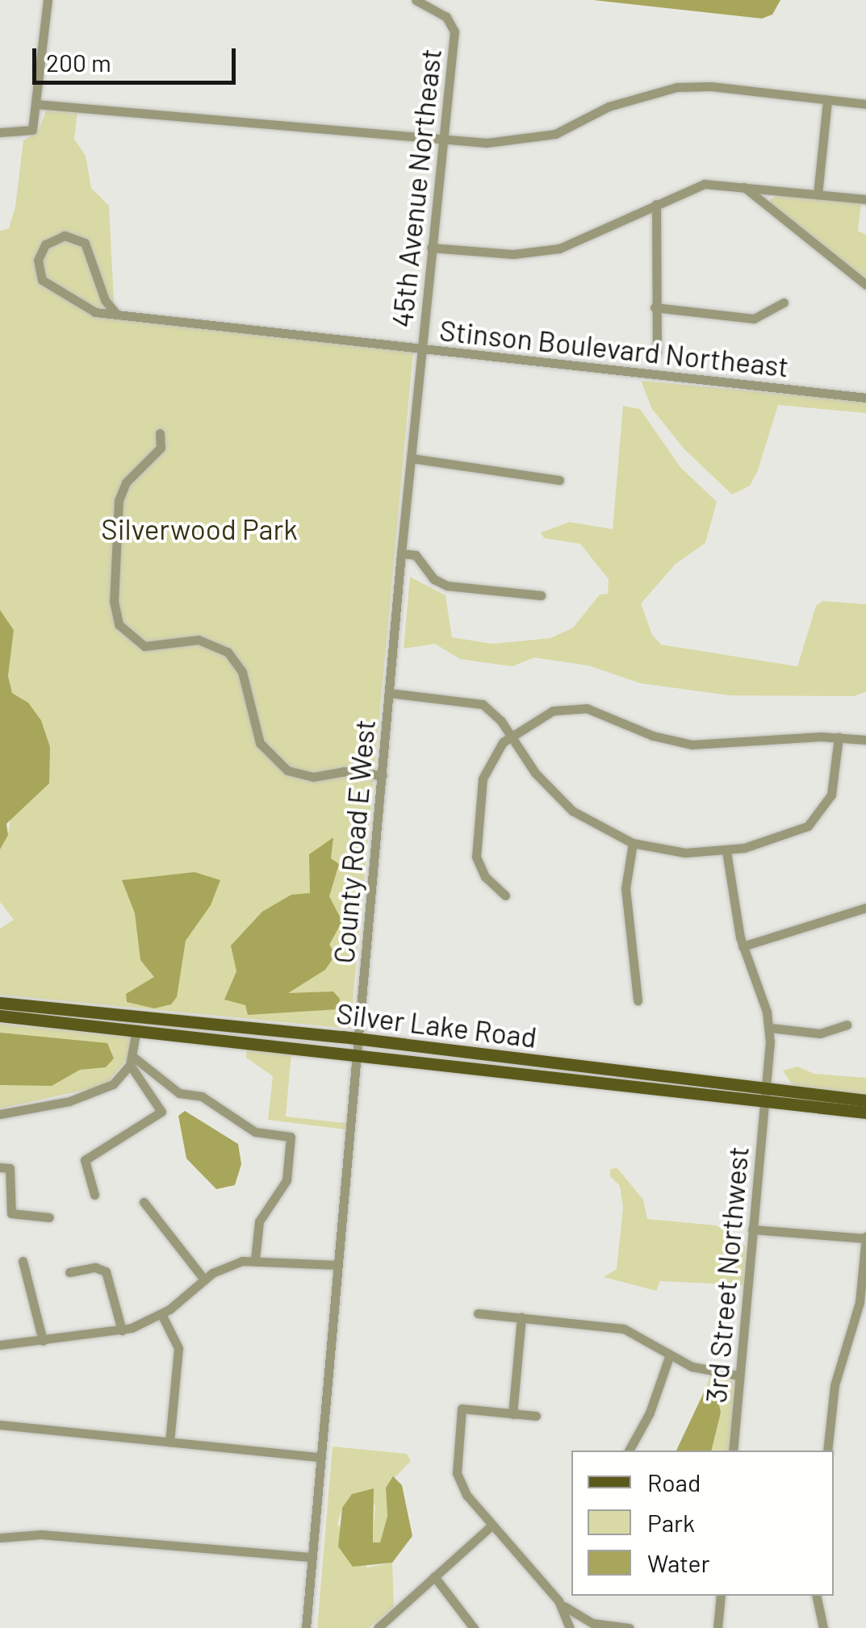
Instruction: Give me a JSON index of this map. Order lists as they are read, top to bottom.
{
  "streets": {
    "main road": ["Silver Lake Road"],
    "street": [
      "45th Avenue Northeast",
      "Stinson Boulevard Northeast",
      "County Road E West",
      "3rd Street Northwest"
    ]
  },
  "crossings": [
    ["45th Avenue Northeast", "Stinson Boulevard Northeast"],
    ["45th Avenue Northeast", "County Road E West"],
    ["Stinson Boulevard Northeast", "County Road E West"],
    ["County Road E West", "Silver Lake Road"]
  ],
  "parks": ["Silverwood Park"],
  "legend": ["Road", "Park", "Water"],
  "scale_bar": "200 m"
}
